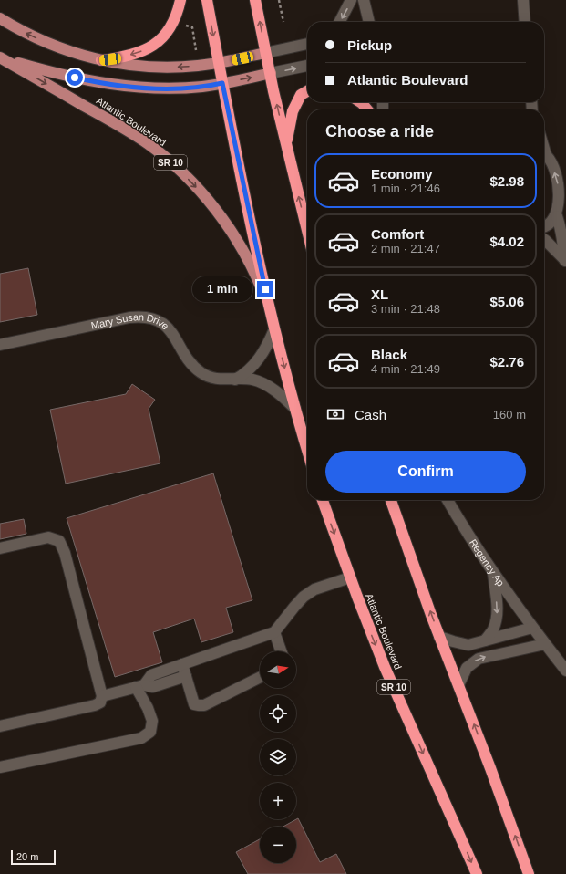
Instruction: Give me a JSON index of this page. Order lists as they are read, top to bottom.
{
  "streets": {
    "highway": ["Atlantic Boulevard", "SR 10"],
    "street": ["Mary Susan Drive", "Regency Ap"]
  },
  "crossings": [
    ["Atlantic Boulevard", "Mary Susan Drive"]
  ],
  "scale_bar": "20 m",
  "north": "right",
  "page": {
    "banner": ["Pickup", "Atlantic Boulevard"],
    "heading": "Choose a ride",
    "list": [
      {
        "name": "Economy",
        "note": "1 min · 21:46",
        "value": "$2.98"
      },
      {
        "name": "Comfort",
        "note": "2 min · 21:47",
        "value": "$4.02"
      },
      {
        "name": "XL",
        "note": "3 min · 21:48",
        "value": "$5.06"
      },
      {
        "name": "Black",
        "note": "4 min · 21:49",
        "value": "$2.76"
      }
    ],
    "bubble": "1 min",
    "pay": ["Cash", "160 m"],
    "buttons": "Confirm",
    "map_buttons": ["+", "−"],
    "scale": "20 m"
  }
}
